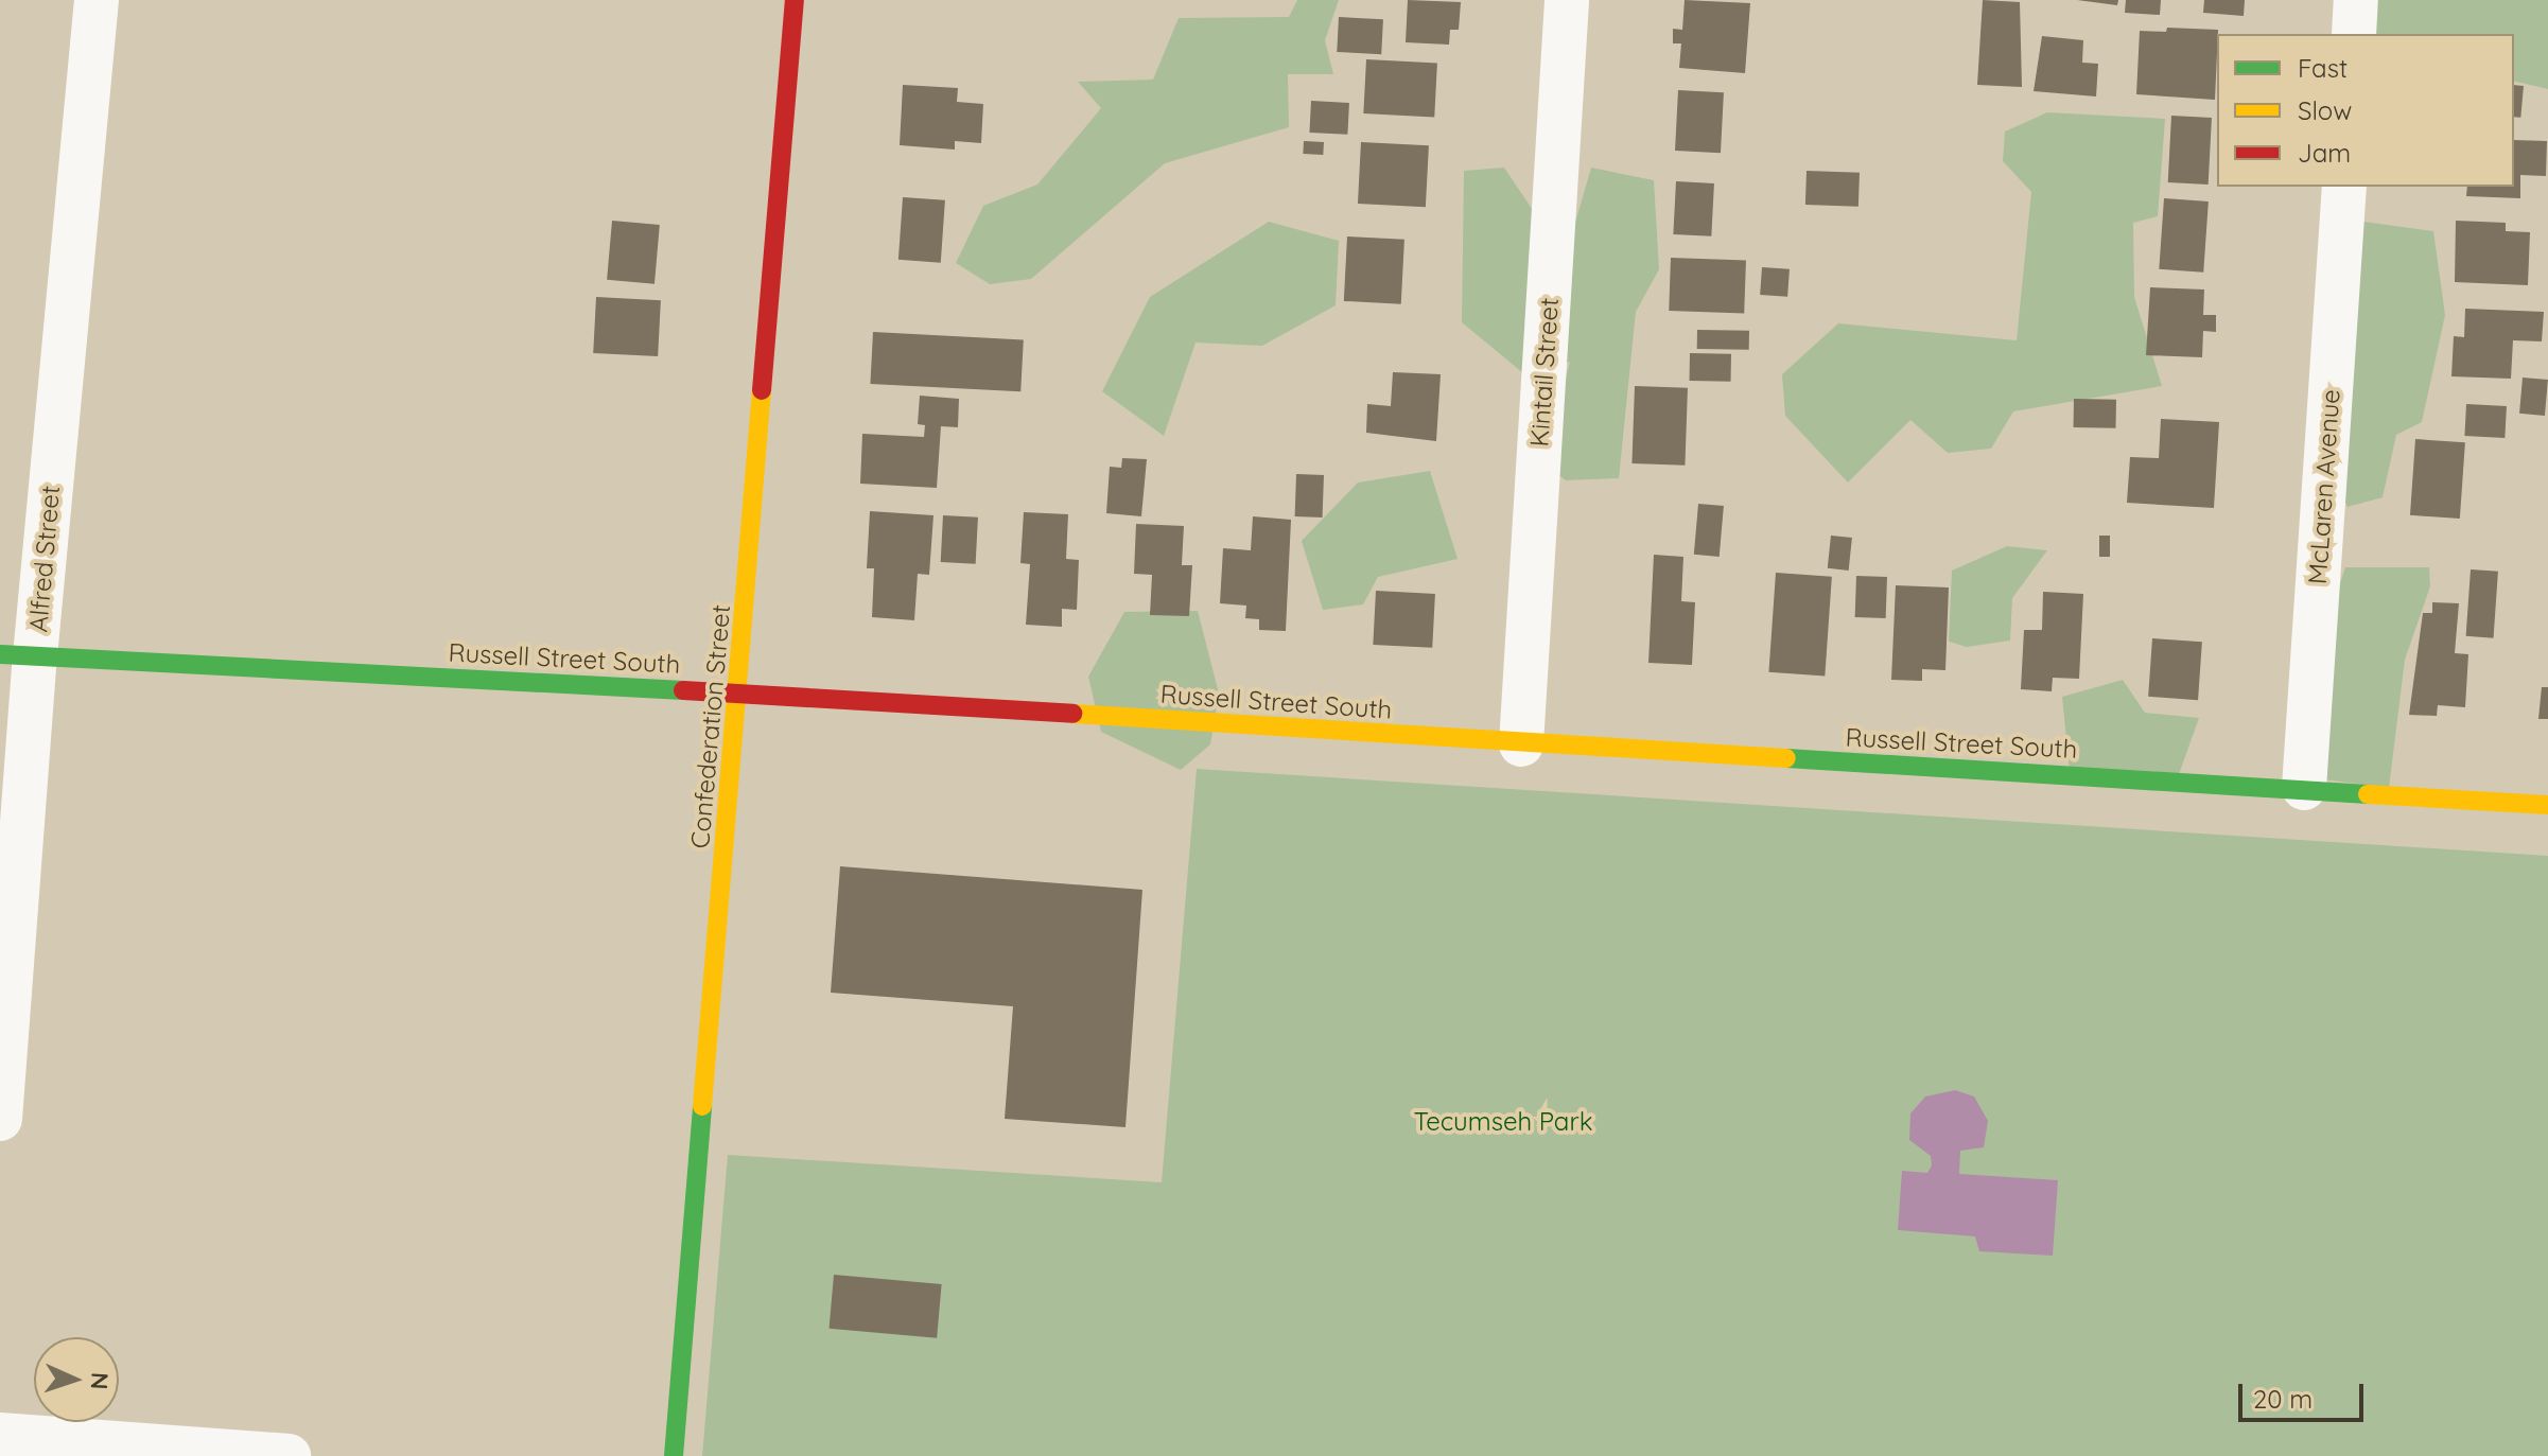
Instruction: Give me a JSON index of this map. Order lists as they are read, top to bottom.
{
  "streets": {
    "street": [
      "Kintail Street",
      "McLaren Avenue",
      "Alfred Street",
      "Russell Street South",
      "Confederation Street"
    ]
  },
  "crossings": [
    ["Kintail Street", "Russell Street South"],
    ["McLaren Avenue", "Russell Street South"],
    ["Alfred Street", "Russell Street South"],
    ["Russell Street South", "Confederation Street"]
  ],
  "parks": ["Tecumseh Park"],
  "legend": ["Fast", "Slow", "Jam"],
  "scale_bar": "20 m",
  "north": "right"
}
